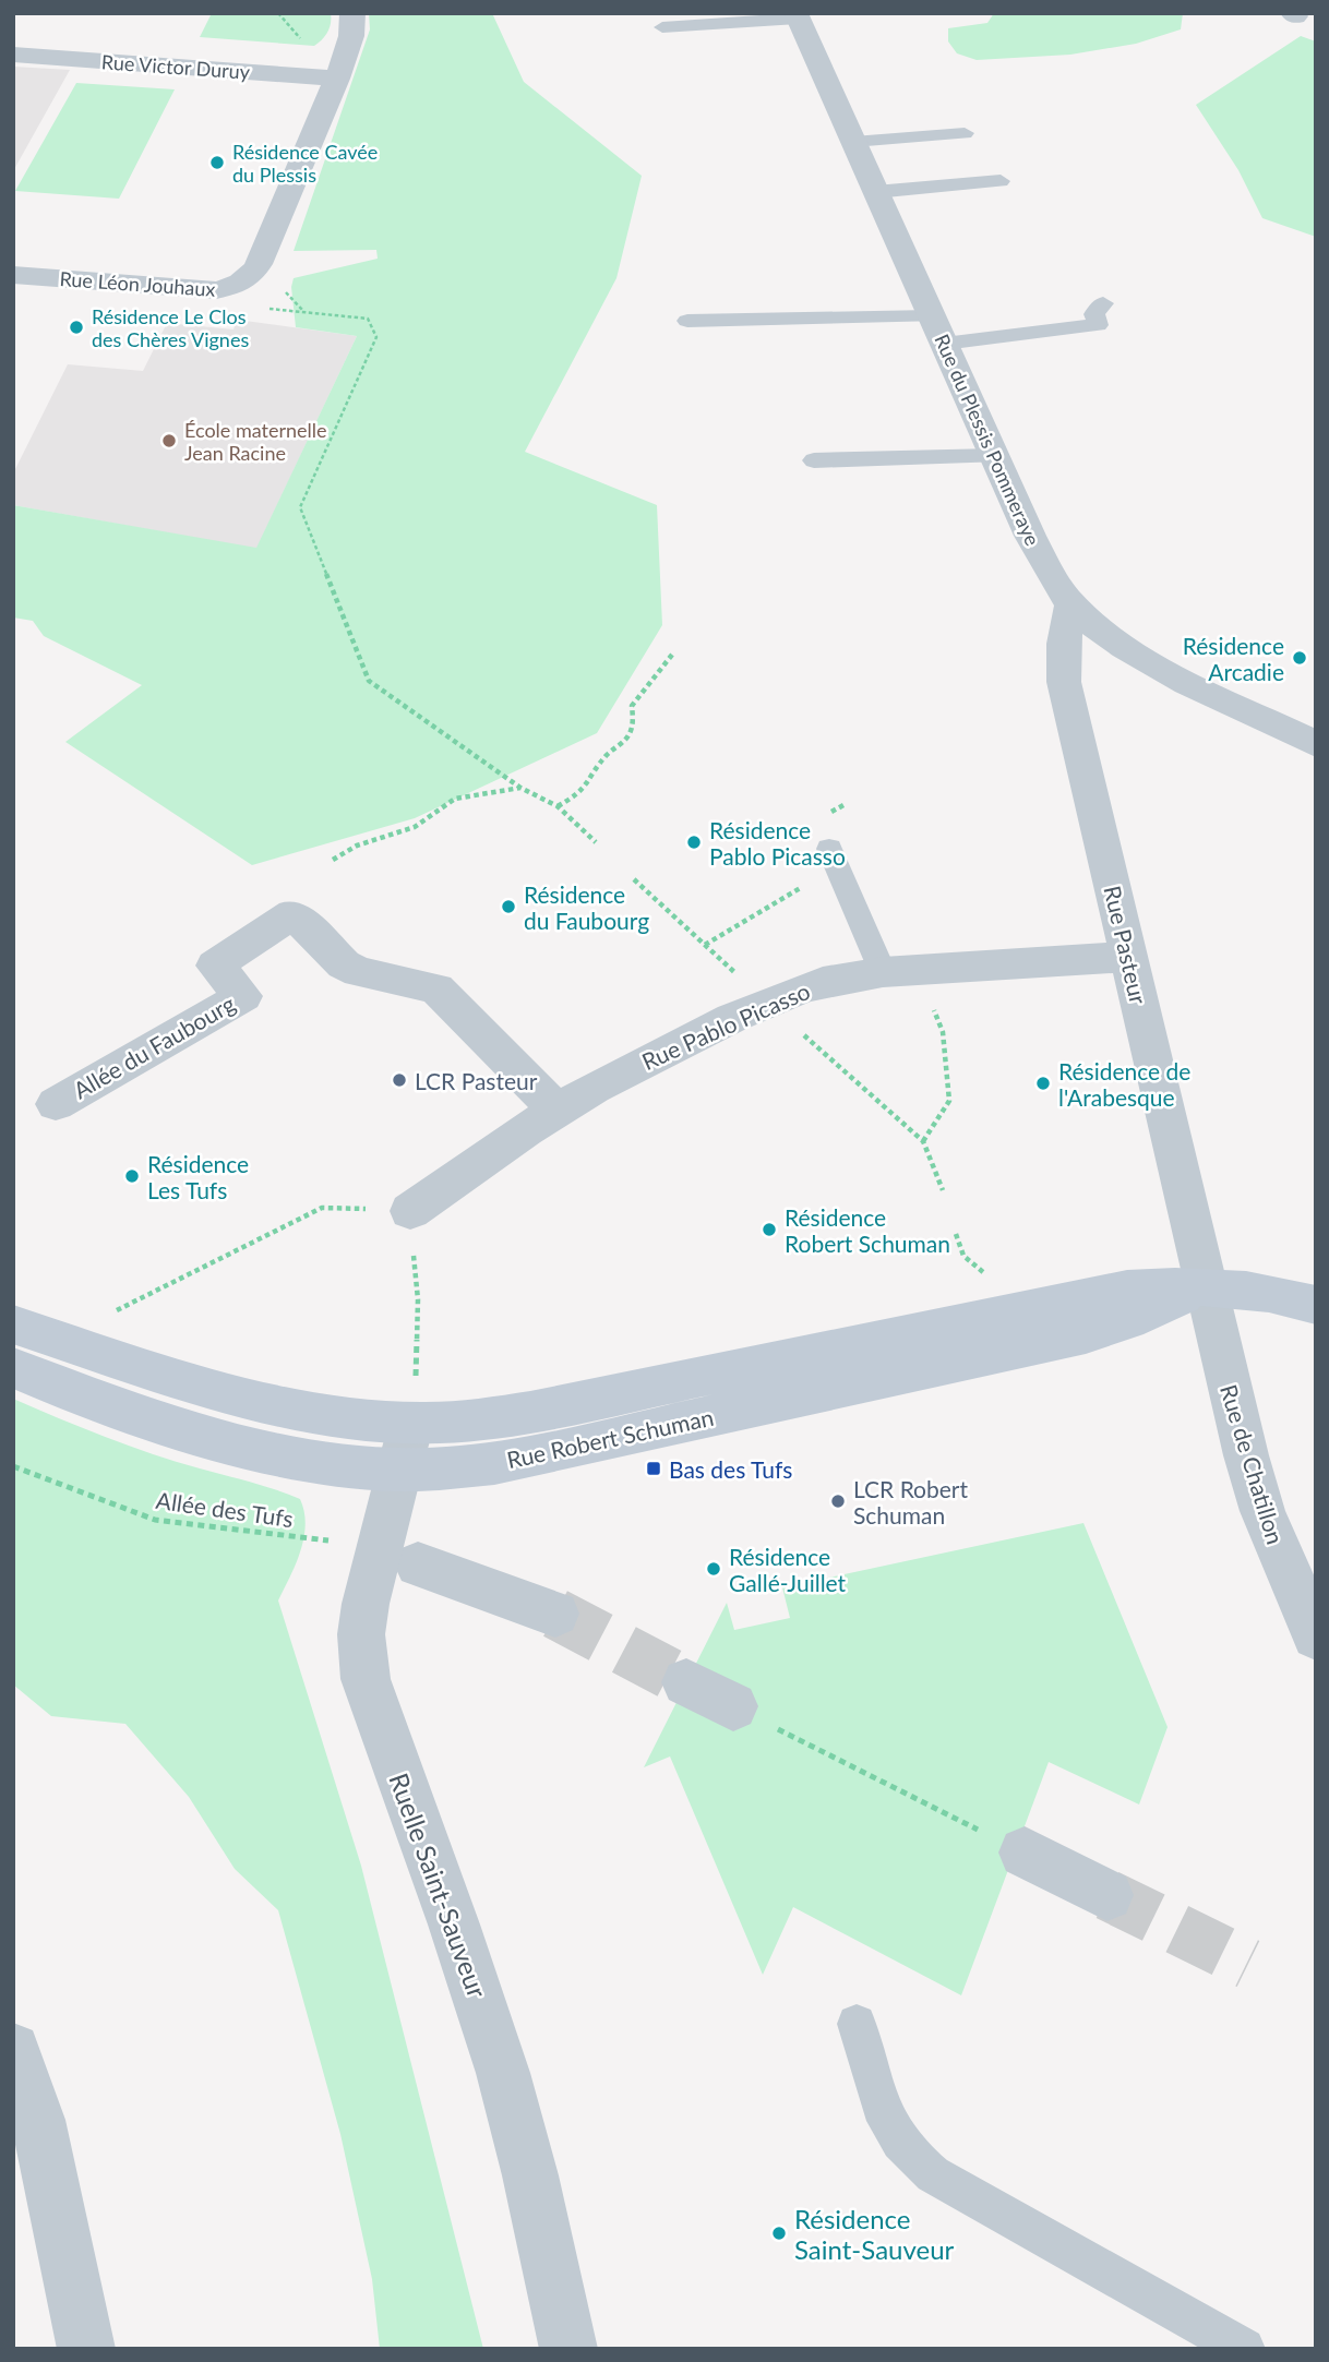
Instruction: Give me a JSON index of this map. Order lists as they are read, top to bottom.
{
  "streets": {
    "main road": ["Rue Robert Schuman"],
    "street": [
      "Rue Victor Duruy",
      "Rue Léon Jouhaux",
      "Rue du Plessis Pommeraye",
      "Rue Pasteur",
      "Rue Pablo Picasso",
      "Allée du Faubourg",
      "Rue de Chatillon",
      "Ruelle Saint-Sauveur"
    ],
    "path": ["Allée des Tufs"]
  },
  "crossings": [
    ["Rue Victor Duruy", "Rue Léon Jouhaux"],
    ["Rue du Plessis Pommeraye", "Rue Pasteur"],
    ["Rue Pasteur", "Rue Pablo Picasso"],
    ["Rue Pasteur", "Rue Robert Schuman"],
    ["Rue Pasteur", "Rue de Chatillon"],
    ["Rue Pablo Picasso", "Allée du Faubourg"],
    ["Rue Robert Schuman", "Rue de Chatillon"],
    ["Rue Robert Schuman", "Ruelle Saint-Sauveur"]
  ],
  "places": {
    "other": [
      "Résidence Cavée du Plessis",
      "Résidence Le Clos des Chères Vignes",
      "École maternelle Jean Racine",
      "Résidence Arcadie",
      "Résidence Pablo Picasso",
      "Résidence du Faubourg",
      "LCR Pasteur",
      "Résidence de l'Arabesque",
      "Résidence Les Tufs",
      "Résidence Robert Schuman",
      "LCR Robert Schuman",
      "Résidence Gallé-Juillet",
      "Résidence Saint-Sauveur"
    ],
    "transit": ["Bas des Tufs"]
  }
}
